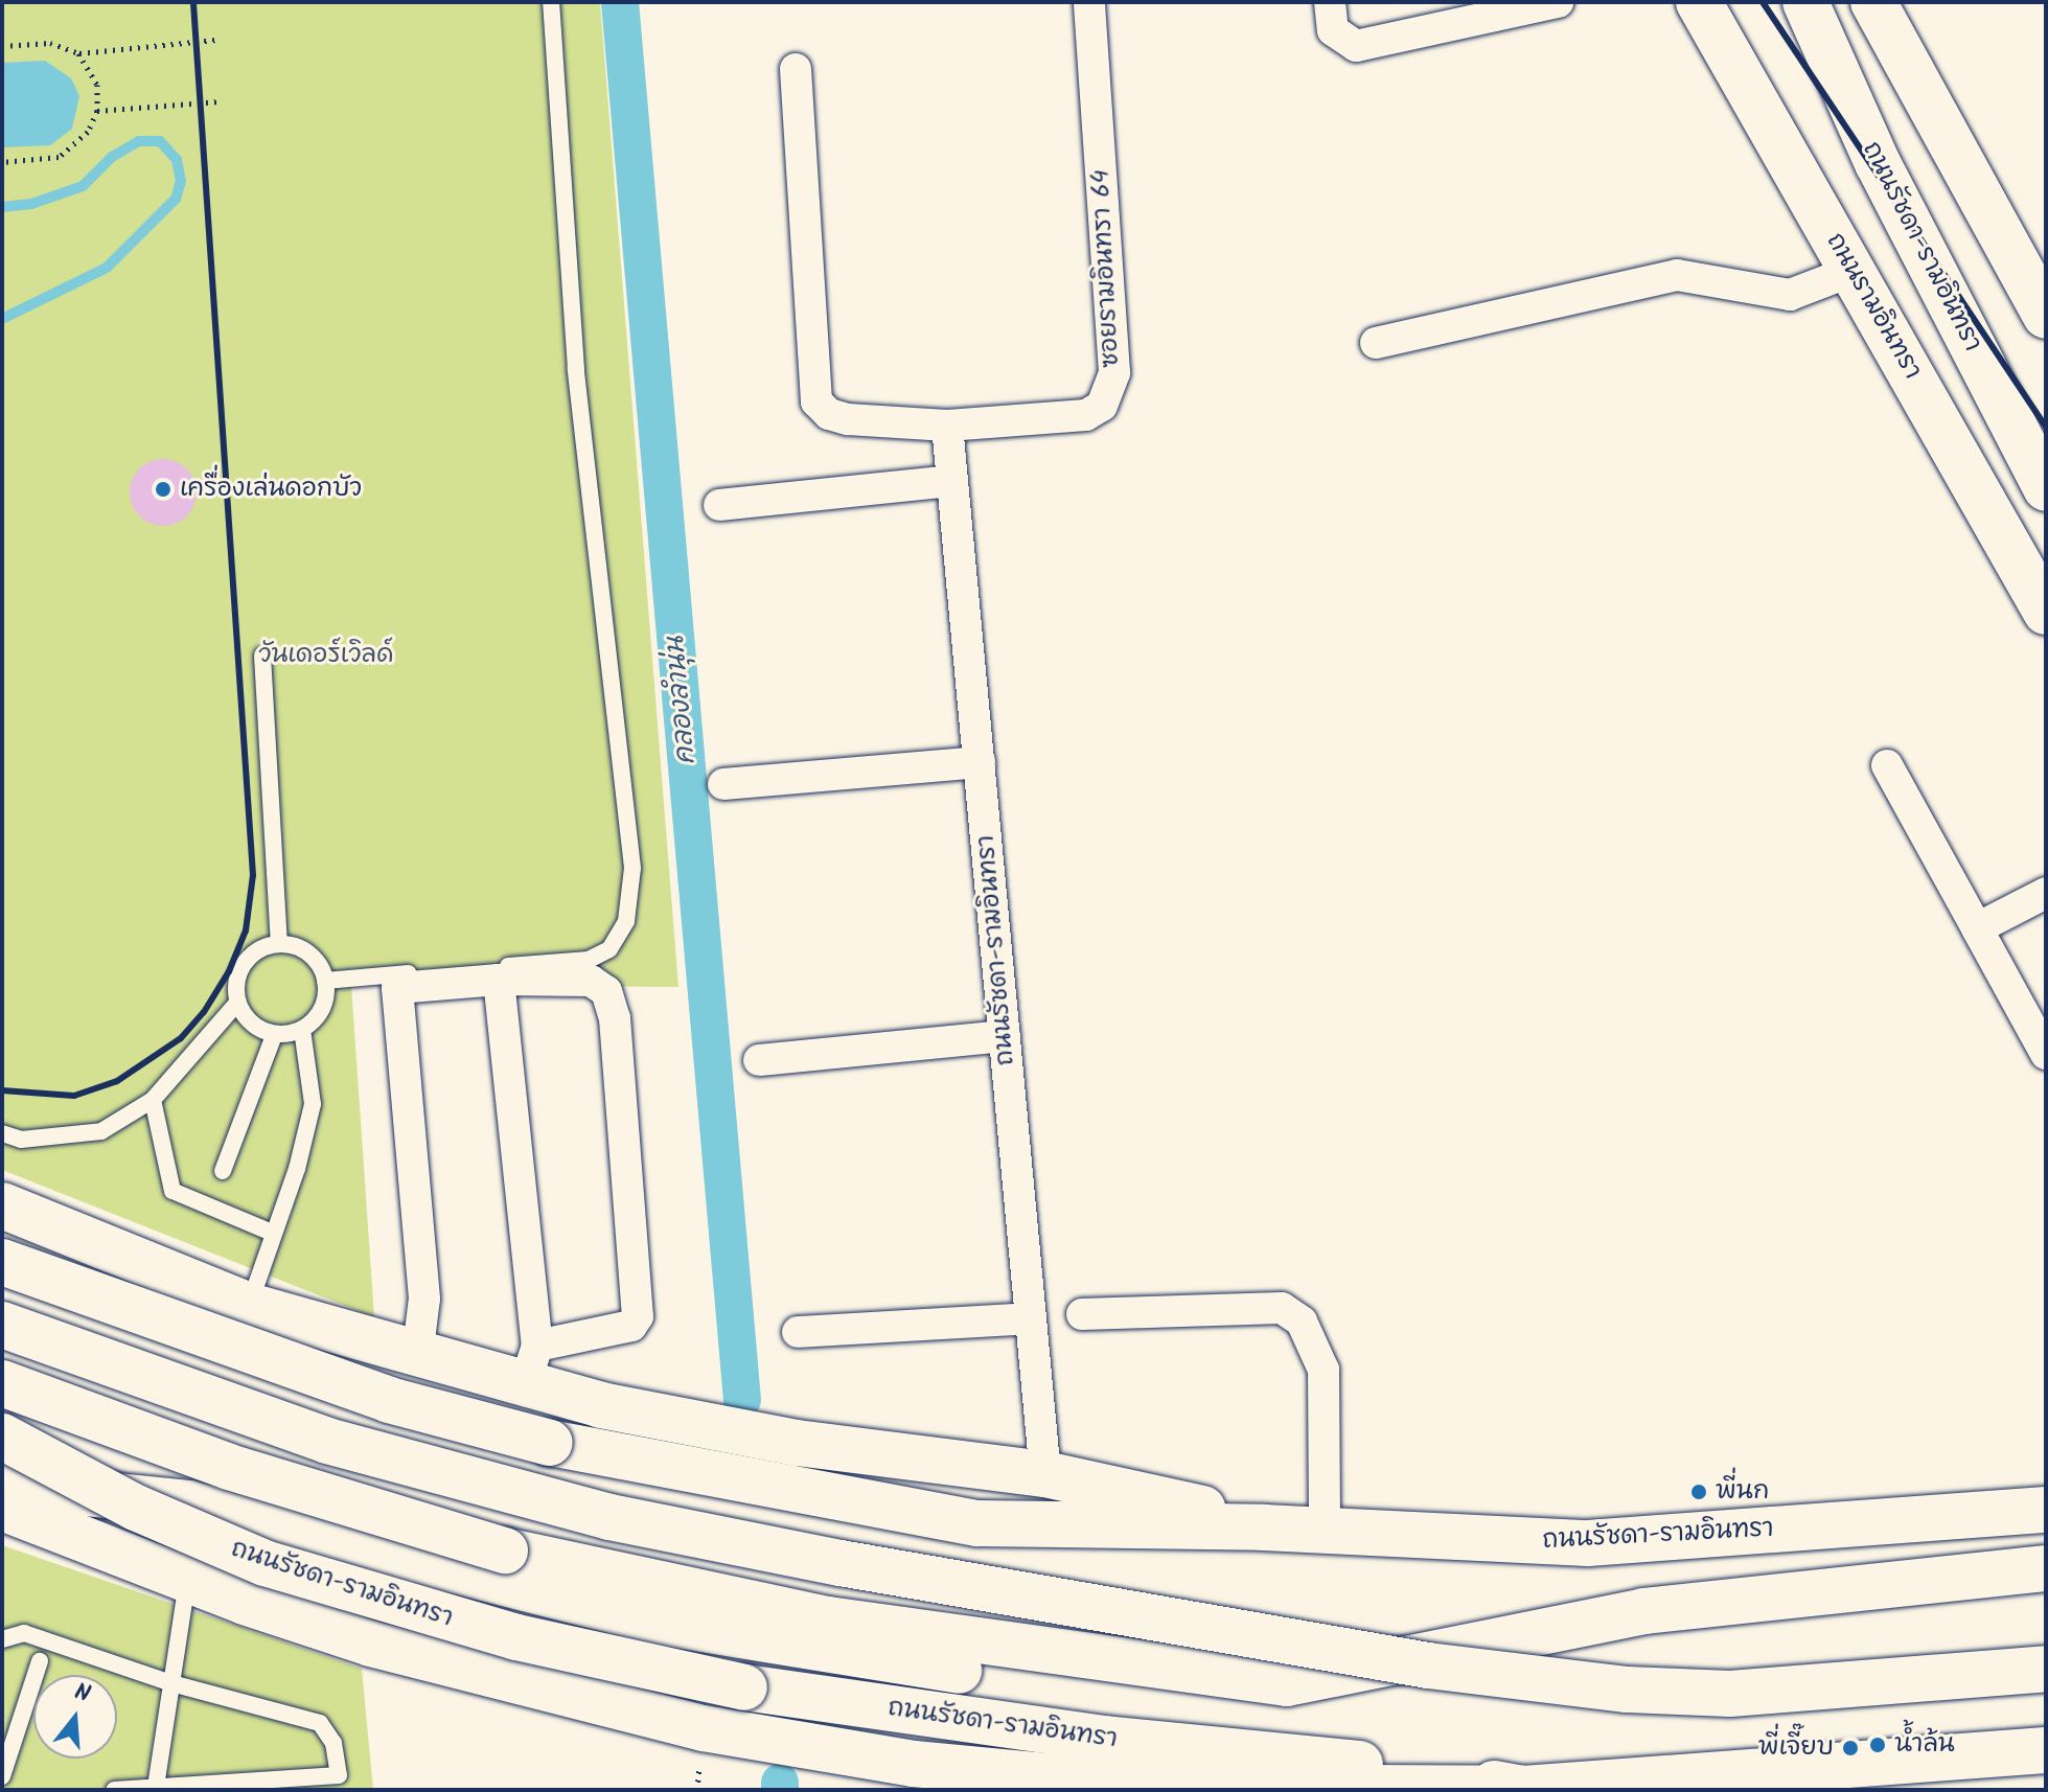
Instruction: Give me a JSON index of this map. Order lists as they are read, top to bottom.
{
  "streets": {
    "main road": ["ถนนรัชดา-รามอินทรา", "ถนนรามอินทรา"],
    "street": ["ซอยรามอินทรา 64"]
  },
  "crossings": [
    ["ถนนรัชดา-รามอินทรา", "ซอยรามอินทรา 64"]
  ],
  "water": ["คลองลำนุ่น"],
  "parks": ["วันเดอร์เวิลด์"],
  "places": [
    "เครื่องเล่นดอกบัว",
    "พี่นก",
    "น้ำล้น",
    "พี่เจี๊ยบ"
  ],
  "north": "top"
}
